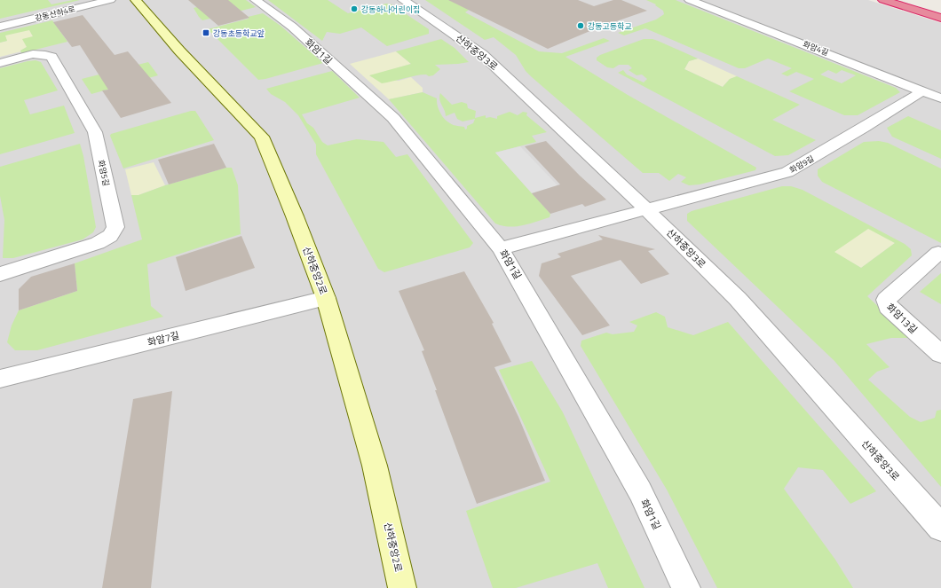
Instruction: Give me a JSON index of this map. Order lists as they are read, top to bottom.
{
  "streets": {
    "main road": ["산하중앙2로"],
    "street": [
      "강동산하4로",
      "화암4길",
      "화암1길",
      "산하중앙3로",
      "화암9길",
      "화암5길",
      "화암13길",
      "화암7길"
    ]
  },
  "crossings": [
    ["화암4길", "화암9길"],
    ["화암1길", "화암9길"],
    ["산하중앙3로", "화암9길"],
    ["산하중앙2로", "화암7길"]
  ],
  "places": {
    "other": ["강동하나어린이집", "강동고등학교"],
    "transit": ["강동초등학교앞"]
  }
}
